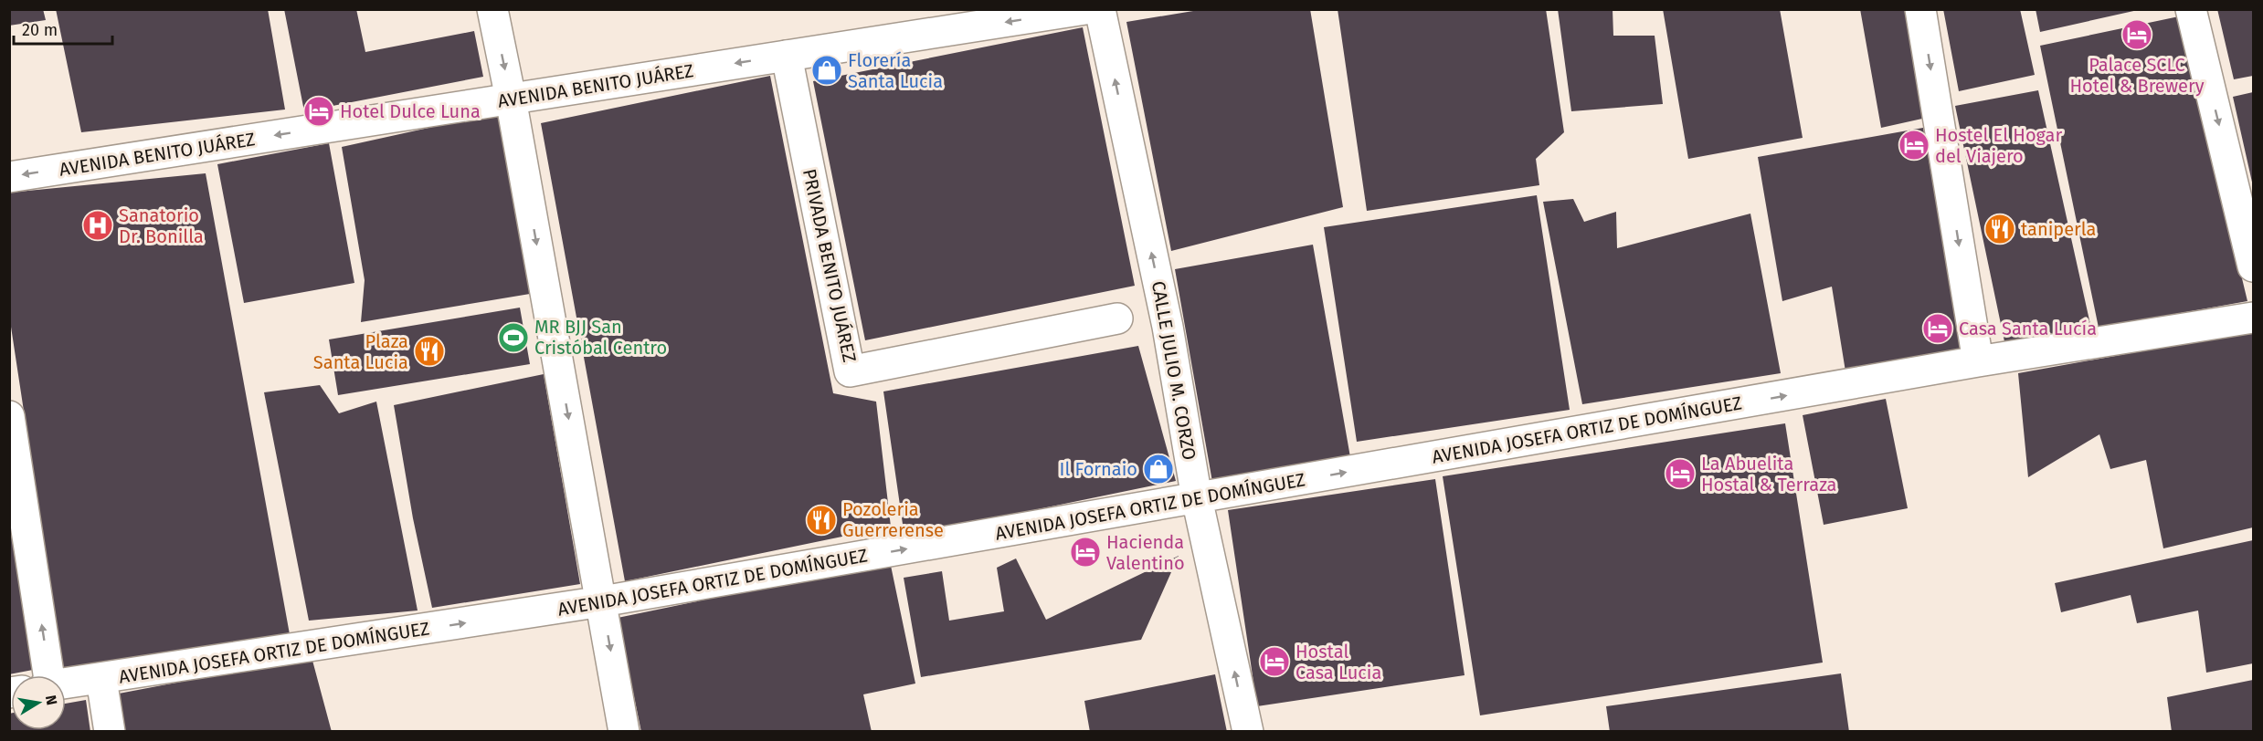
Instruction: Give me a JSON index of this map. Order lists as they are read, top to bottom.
{
  "streets": {
    "street": [
      "AVENIDA BENITO JUÁREZ",
      "PRIVADA BENITO JUÁREZ",
      "CALLE JULIO M. CORZO",
      "AVENIDA JOSEFA ORTIZ DE DOMÍNGUEZ"
    ]
  },
  "crossings": [
    ["AVENIDA BENITO JUÁREZ", "PRIVADA BENITO JUÁREZ"],
    ["CALLE JULIO M. CORZO", "AVENIDA JOSEFA ORTIZ DE DOMÍNGUEZ"]
  ],
  "one_way": ["AVENIDA BENITO JUÁREZ", "CALLE JULIO M. CORZO", "AVENIDA JOSEFA ORTIZ DE DOMÍNGUEZ"],
  "places": {
    "hotel": [
      "Palace SCLC Hotel & Brewery",
      "Hotel Dulce Luna",
      "Hostel El Hogar del Viajero",
      "Casa Santa Lucía",
      "La Abuelita Hostal & Terraza",
      "Hacienda Valentino",
      "Hostal Casa Lucia"
    ],
    "shop": ["Florería Santa Lucia", "Il Fornaio"],
    "hospital": ["Sanatorio Dr. Bonilla"],
    "restaurant": ["taniperla", "Plaza Santa Lucia", "Pozoleria Guerrerense"],
    "sports": ["MR BJJ San Cristóbal Centro"]
  },
  "scale_bar": "20 m",
  "north": "right"
}
